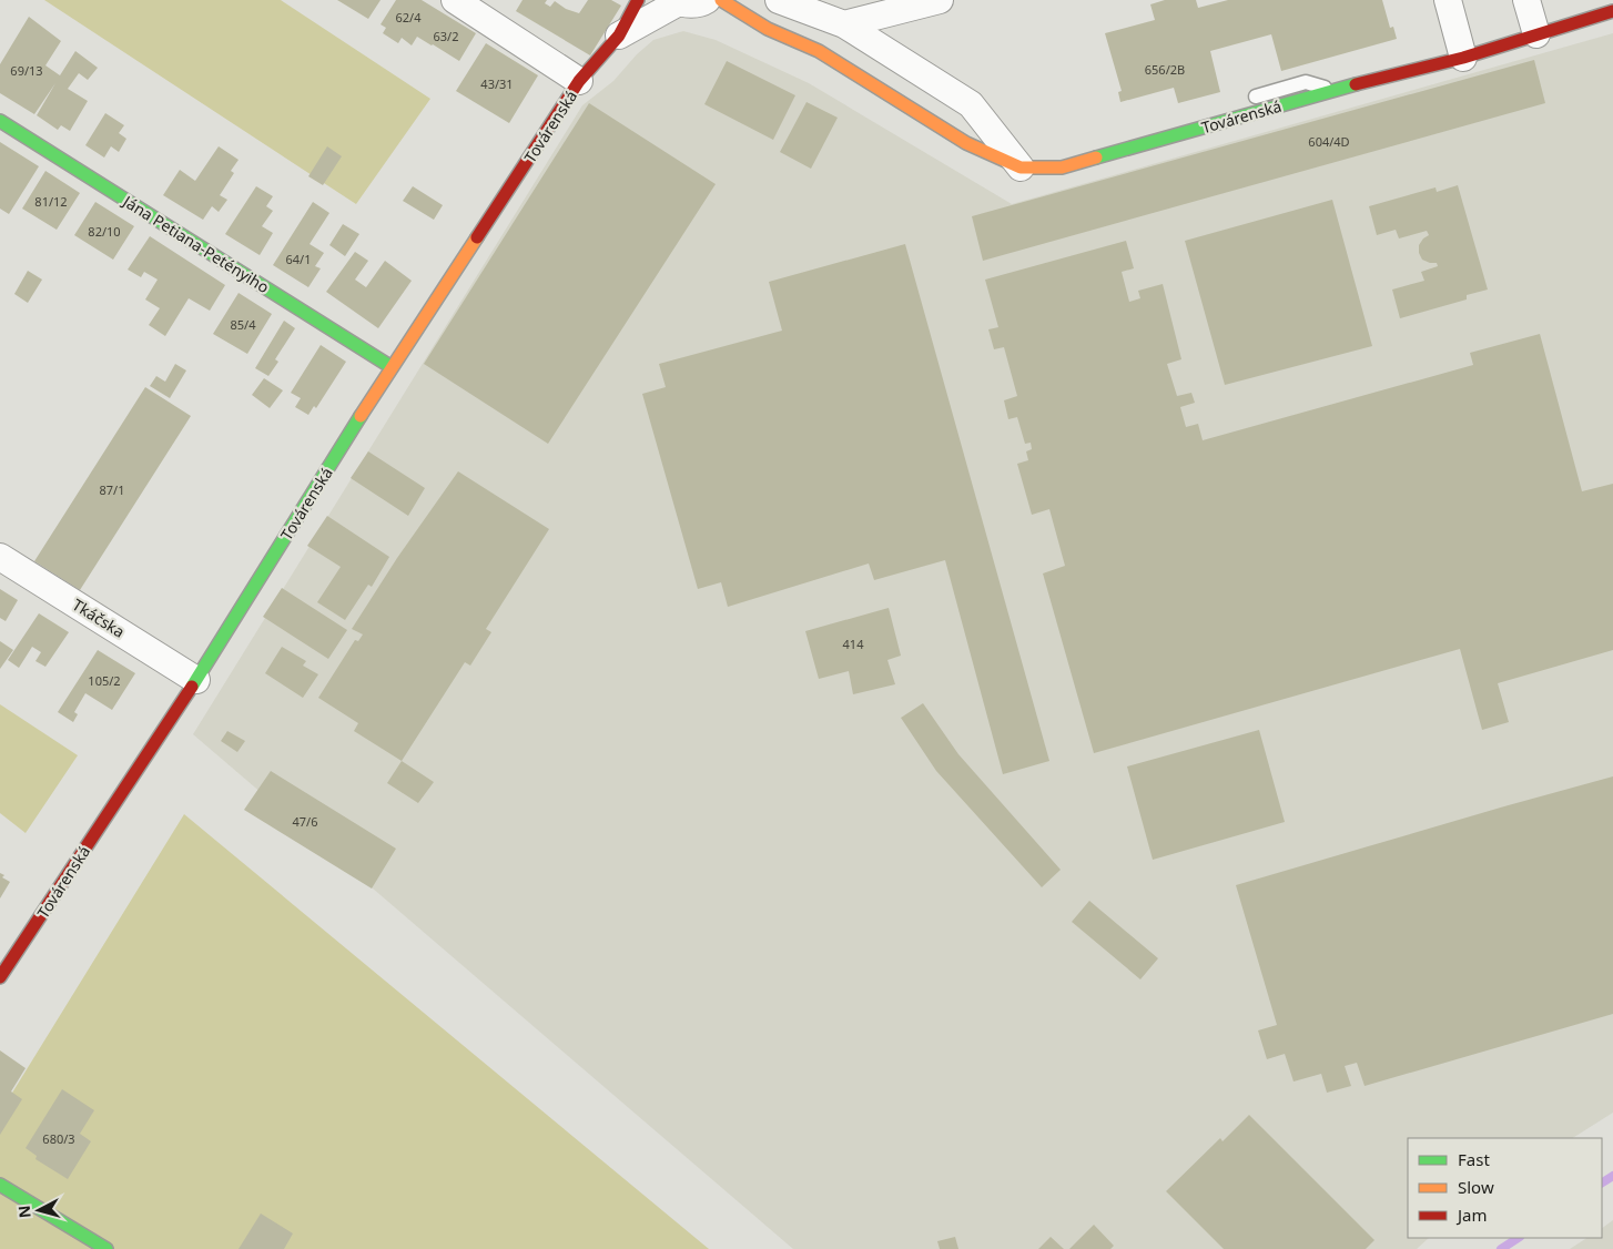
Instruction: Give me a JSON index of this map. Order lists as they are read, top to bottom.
{
  "streets": {
    "street": ["Továrenská", "Jána Petiana-Petényiho", "Tkáčska"]
  },
  "crossings": [
    ["Továrenská", "Jána Petiana-Petényiho"],
    ["Továrenská", "Tkáčska"]
  ],
  "house_numbers": [
    "62/4",
    "63/2",
    "656/2B",
    "69/13",
    "43/31",
    "604/4D",
    "81/12",
    "82/10",
    "64/1",
    "85/4",
    "87/1",
    "414",
    "105/2",
    "47/6",
    "680/3"
  ],
  "legend": ["Fast", "Slow", "Jam"],
  "north": "left"
}
